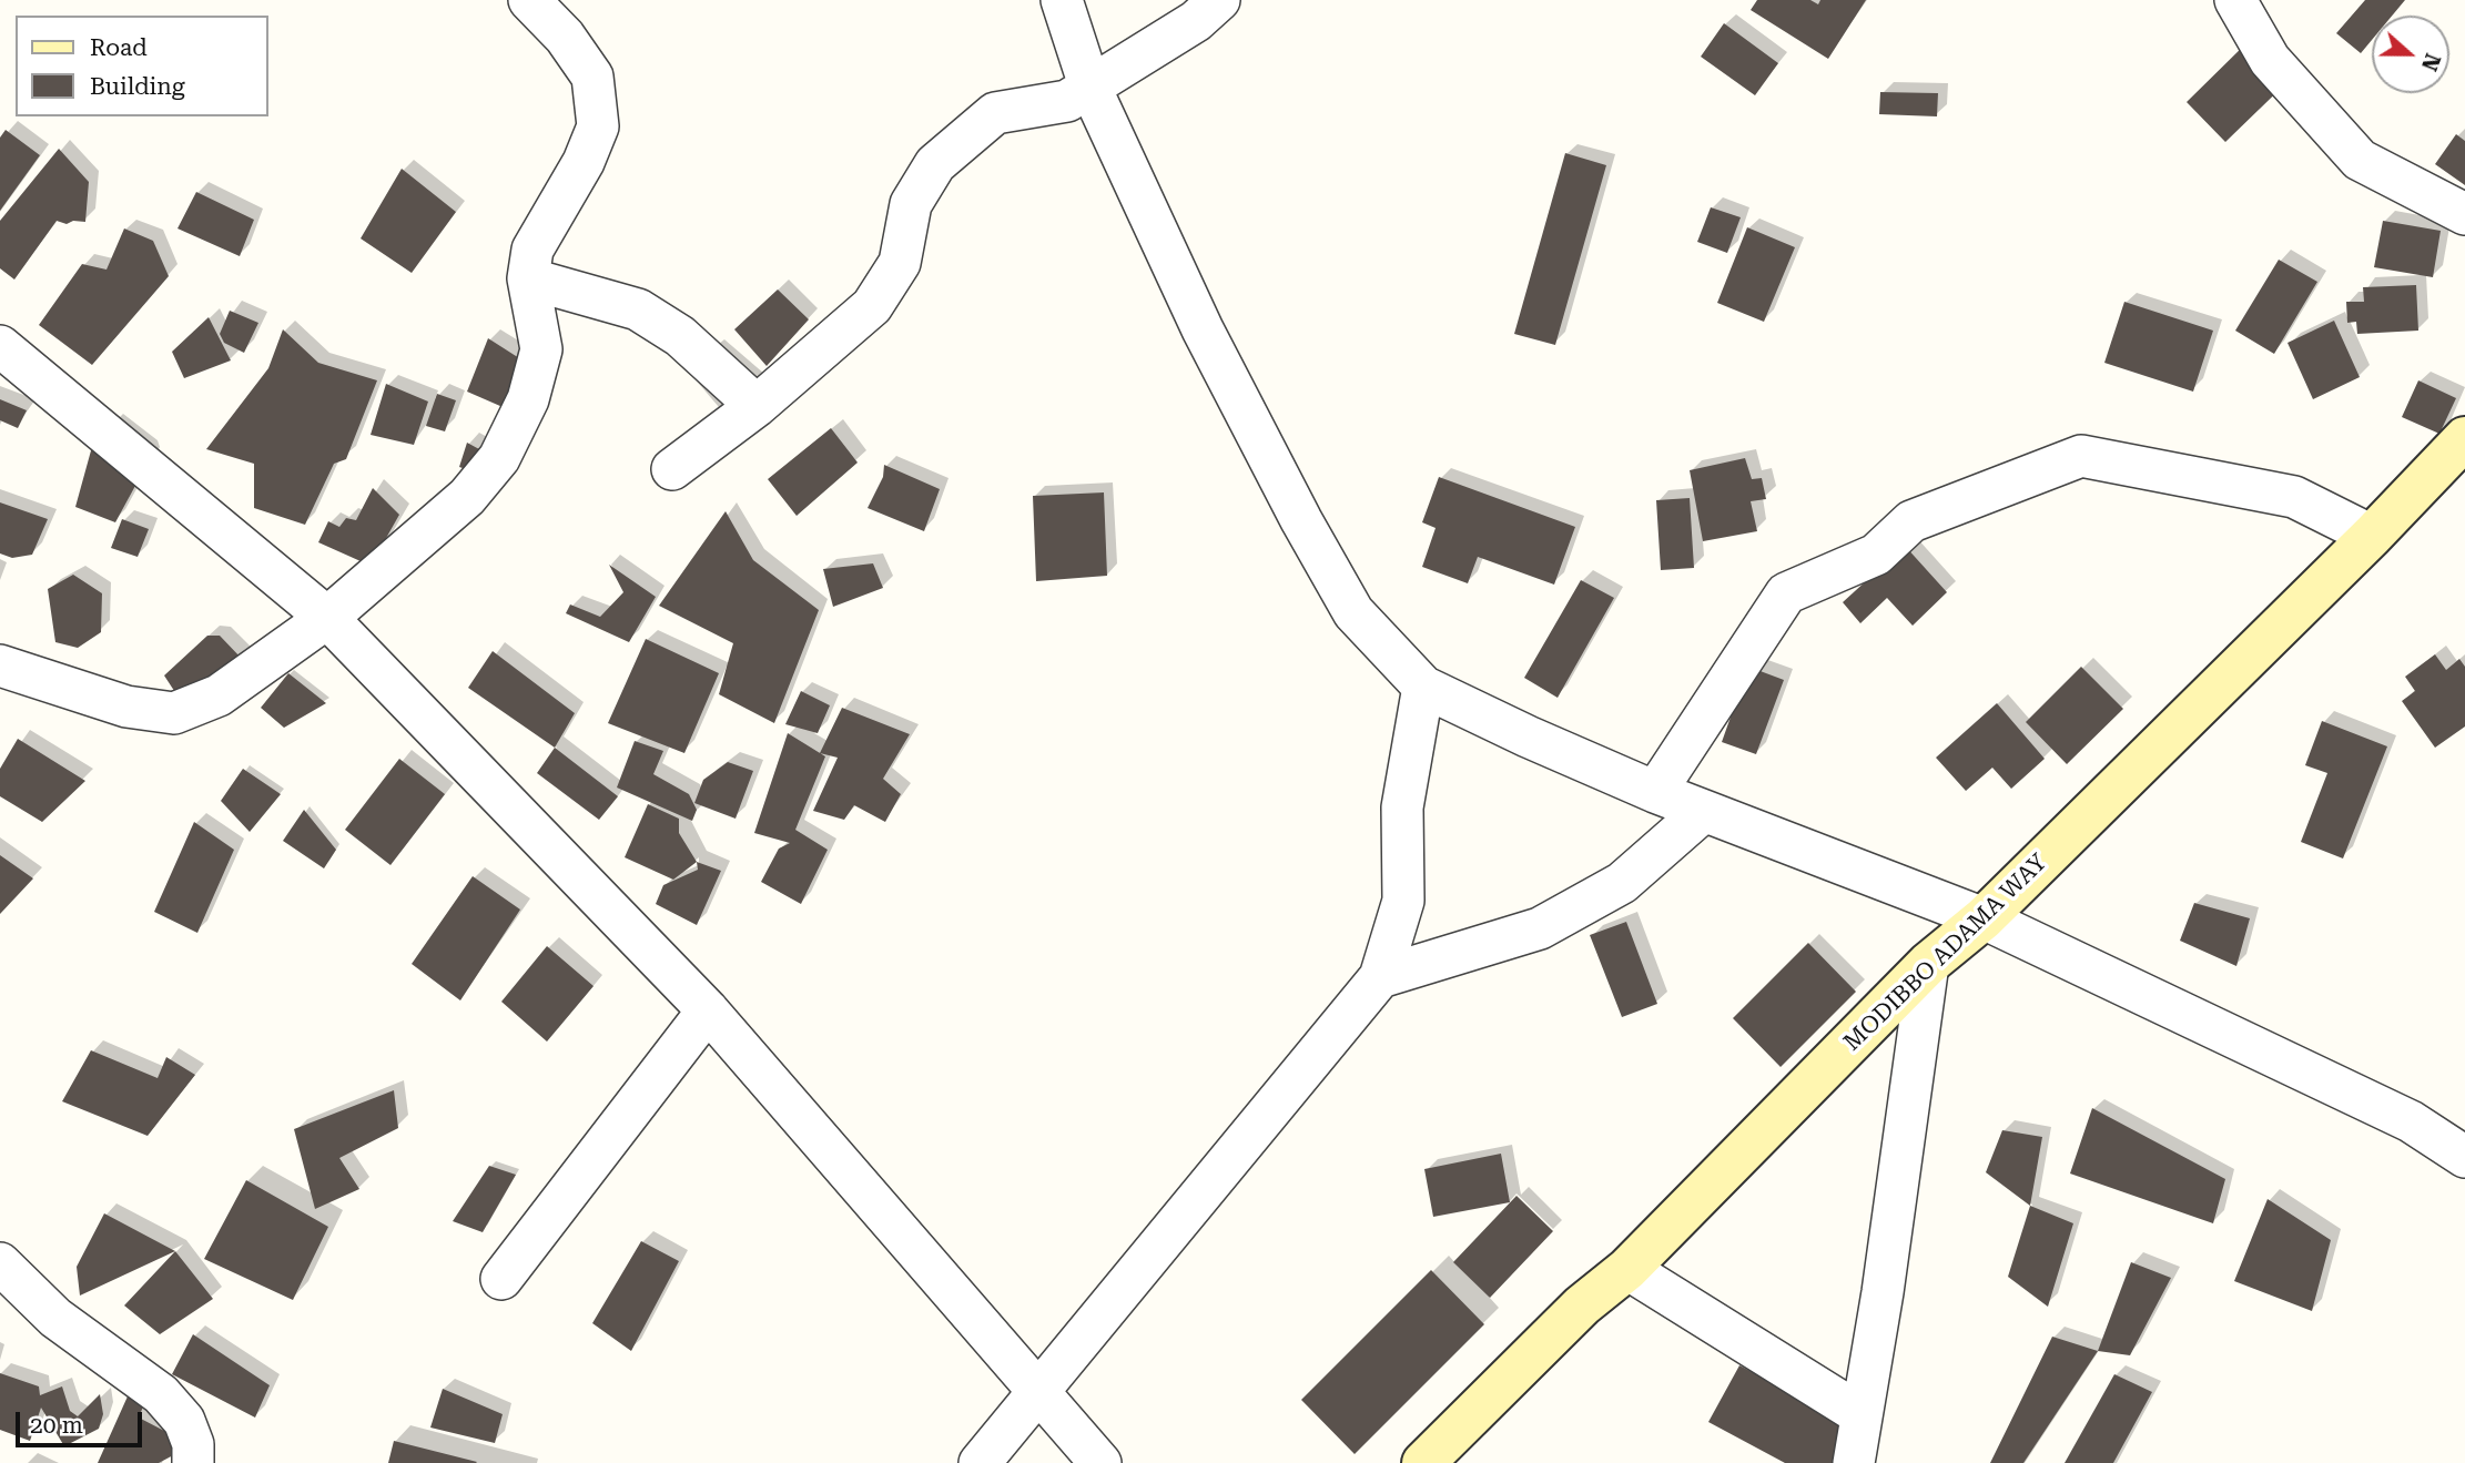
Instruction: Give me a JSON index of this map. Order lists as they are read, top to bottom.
{
  "streets": {
    "main road": ["MODIBBO ADAMA WAY"]
  },
  "legend": ["Road", "Building"],
  "scale_bar": "20 m",
  "north": "right"
}
